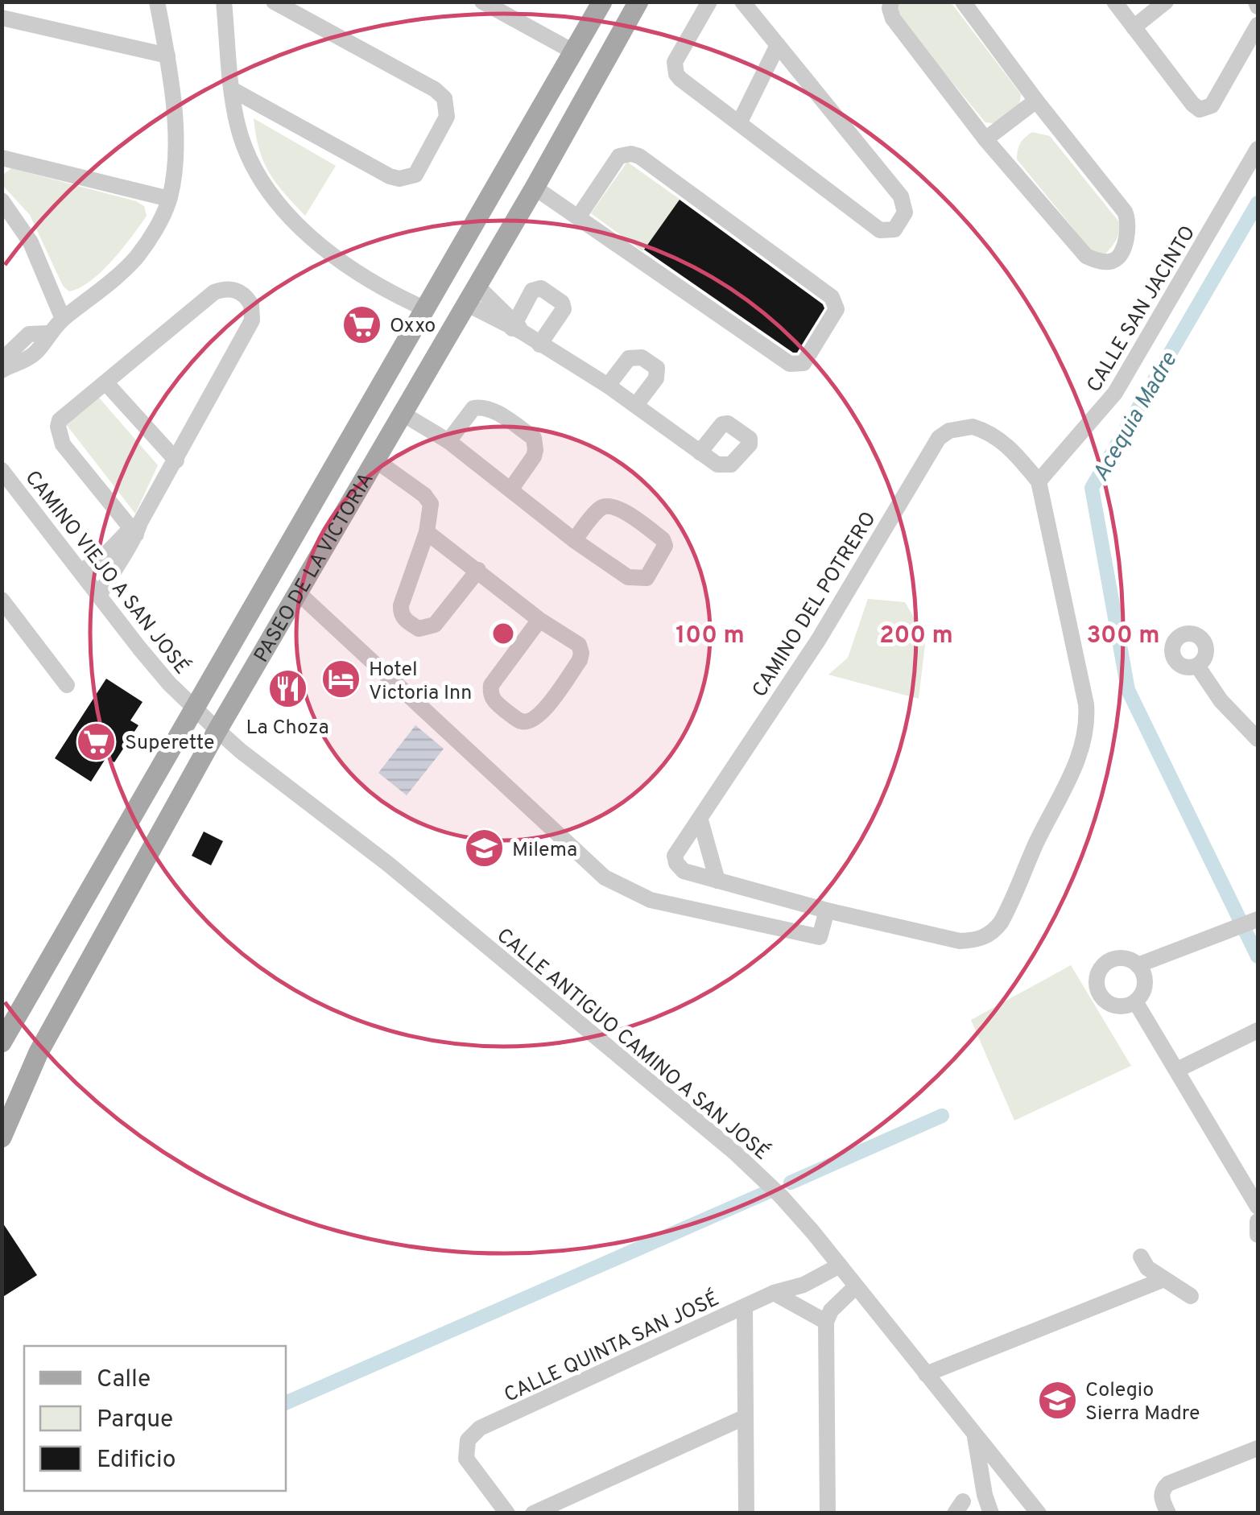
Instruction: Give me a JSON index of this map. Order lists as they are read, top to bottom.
{
  "streets": {
    "main road": ["PASEO DE LA VICTORIA"],
    "street": [
      "CALLE SAN JACINTO",
      "CAMINO VIEJO A SAN JOSÉ",
      "CAMINO DEL POTRERO",
      "CALLE ANTIGUO CAMINO A SAN JOSÉ",
      "CALLE QUINTA SAN JOSÉ"
    ]
  },
  "crossings": [
    ["CALLE SAN JACINTO", "CAMINO DEL POTRERO"],
    ["PASEO DE LA VICTORIA", "CAMINO VIEJO A SAN JOSÉ"],
    ["PASEO DE LA VICTORIA", "CALLE ANTIGUO CAMINO A SAN JOSÉ"],
    ["CAMINO VIEJO A SAN JOSÉ", "CALLE ANTIGUO CAMINO A SAN JOSÉ"],
    ["CALLE ANTIGUO CAMINO A SAN JOSÉ", "CALLE QUINTA SAN JOSÉ"]
  ],
  "water": ["Acequia Madre"],
  "places": {
    "supermarket": ["Oxxo", "Superette"],
    "hotel": ["Hotel Victoria Inn"],
    "restaurant": ["La Choza"],
    "school or university": ["Milema", "Colegio Sierra Madre"]
  },
  "legend": ["Calle", "Parque", "Edificio"],
  "rings": ["100 m", "200 m", "300 m"]
}
